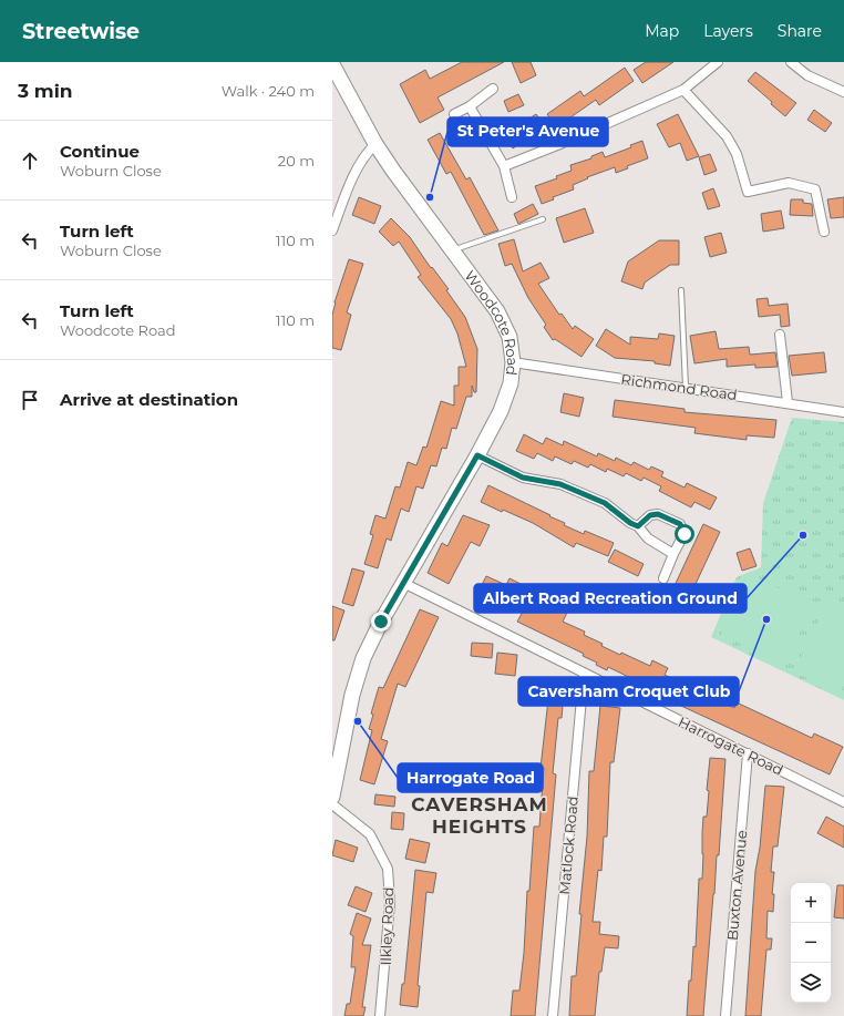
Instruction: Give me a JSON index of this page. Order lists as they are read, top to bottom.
{
  "streets": {
    "main road": ["Woodcote Road"],
    "street": [
      "Richmond Road",
      "Harrogate Road",
      "Matlock Road",
      "Buxton Avenue",
      "Ilkley Road"
    ]
  },
  "crossings": [
    ["Woodcote Road", "Richmond Road"],
    ["Woodcote Road", "Harrogate Road"],
    ["Harrogate Road", "Matlock Road"],
    ["Harrogate Road", "Buxton Avenue"]
  ],
  "districts": ["CAVERSHAM HEIGHTS"],
  "places": [
    "St Peter's Avenue",
    "Albert Road Recreation Ground",
    "Caversham Croquet Club",
    "Harrogate Road"
  ],
  "page": {
    "header": "Streetwise",
    "nav": ["Map", "Layers", "Share"],
    "heading": ["3 min", "Walk · 240 m"],
    "list": [
      ["Continue", "Woburn Close", "20 m"],
      ["Turn left", "Woburn Close", "110 m"],
      ["Turn left", "Woodcote Road", "110 m"],
      "Arrive at destination"
    ],
    "map_buttons": ["+", "−"]
  }
}
